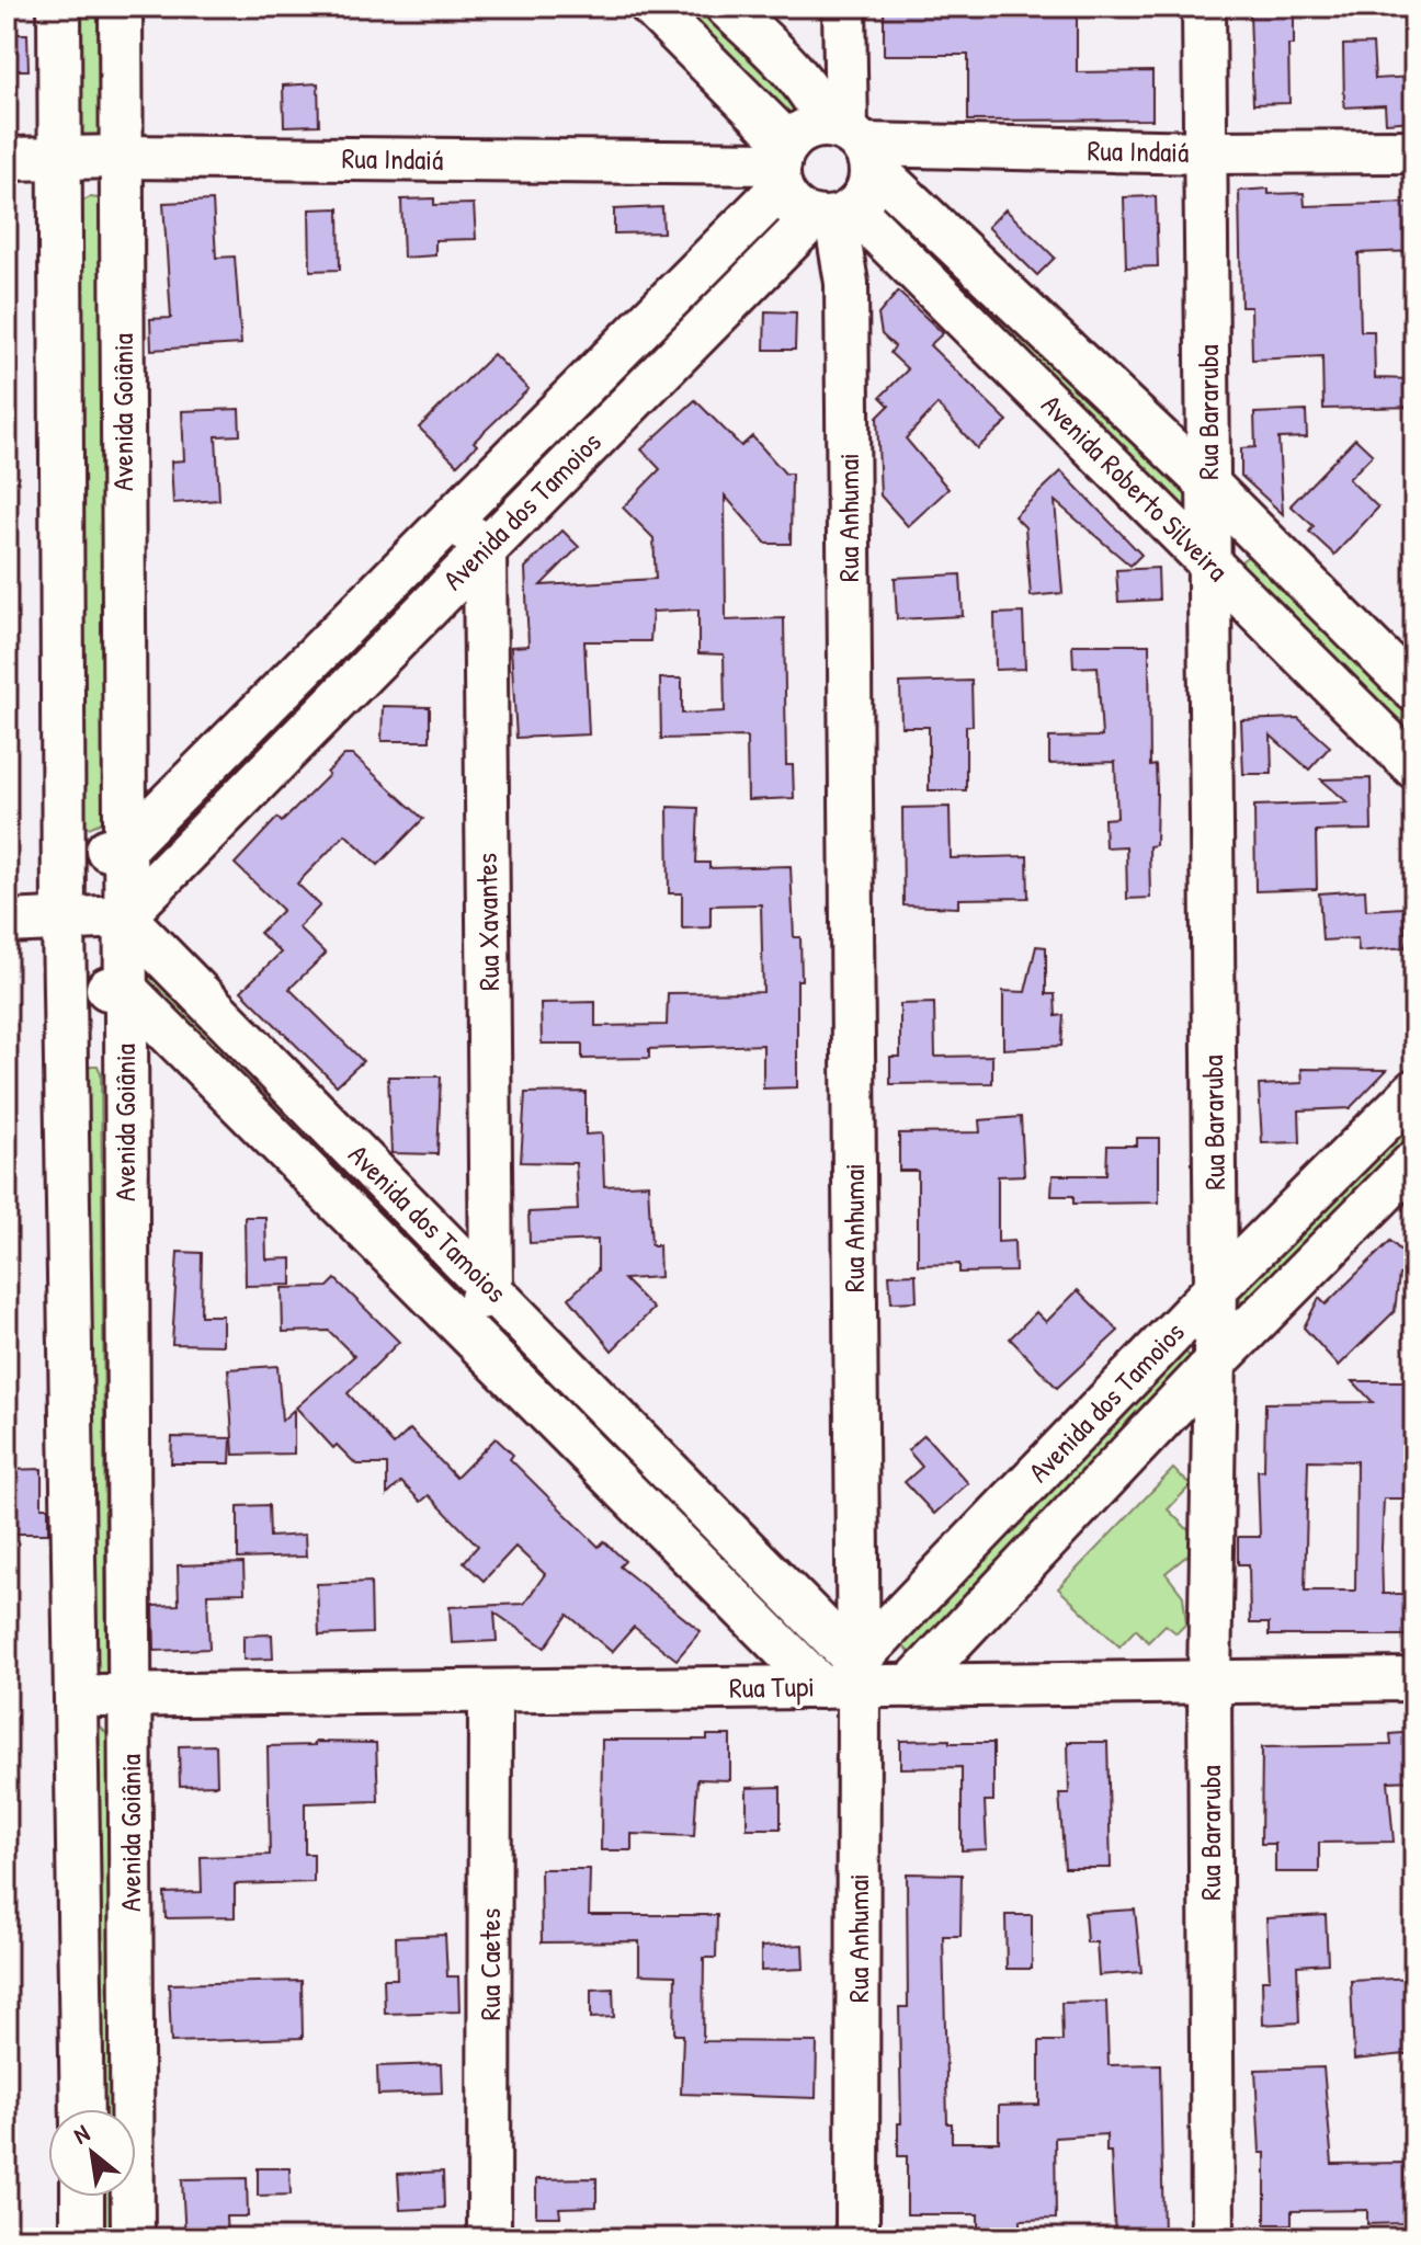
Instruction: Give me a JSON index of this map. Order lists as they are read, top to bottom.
{
  "streets": {
    "street": [
      "Rua Indaiá",
      "Avenida Goiânia",
      "Rua Bararuba",
      "Avenida Roberto Silveira",
      "Avenida dos Tamoios",
      "Rua Anhumai",
      "Rua Xavantes",
      "Rua Tupi",
      "Rua Caetes"
    ]
  },
  "crossings": [
    ["Rua Indaiá", "Avenida Goiânia"],
    ["Rua Indaiá", "Rua Bararuba"],
    ["Rua Indaiá", "Avenida Roberto Silveira"],
    ["Rua Indaiá", "Avenida dos Tamoios"],
    ["Rua Indaiá", "Rua Anhumai"],
    ["Avenida Goiânia", "Avenida dos Tamoios"],
    ["Avenida Goiânia", "Rua Tupi"],
    ["Rua Bararuba", "Avenida Roberto Silveira"],
    ["Rua Bararuba", "Avenida dos Tamoios"],
    ["Rua Bararuba", "Rua Tupi"],
    ["Avenida Roberto Silveira", "Avenida dos Tamoios"],
    ["Avenida Roberto Silveira", "Rua Anhumai"],
    ["Avenida dos Tamoios", "Rua Anhumai"],
    ["Avenida dos Tamoios", "Rua Xavantes"],
    ["Avenida dos Tamoios", "Rua Tupi"],
    ["Rua Anhumai", "Rua Tupi"],
    ["Rua Tupi", "Rua Caetes"]
  ],
  "north": "top left"
}
